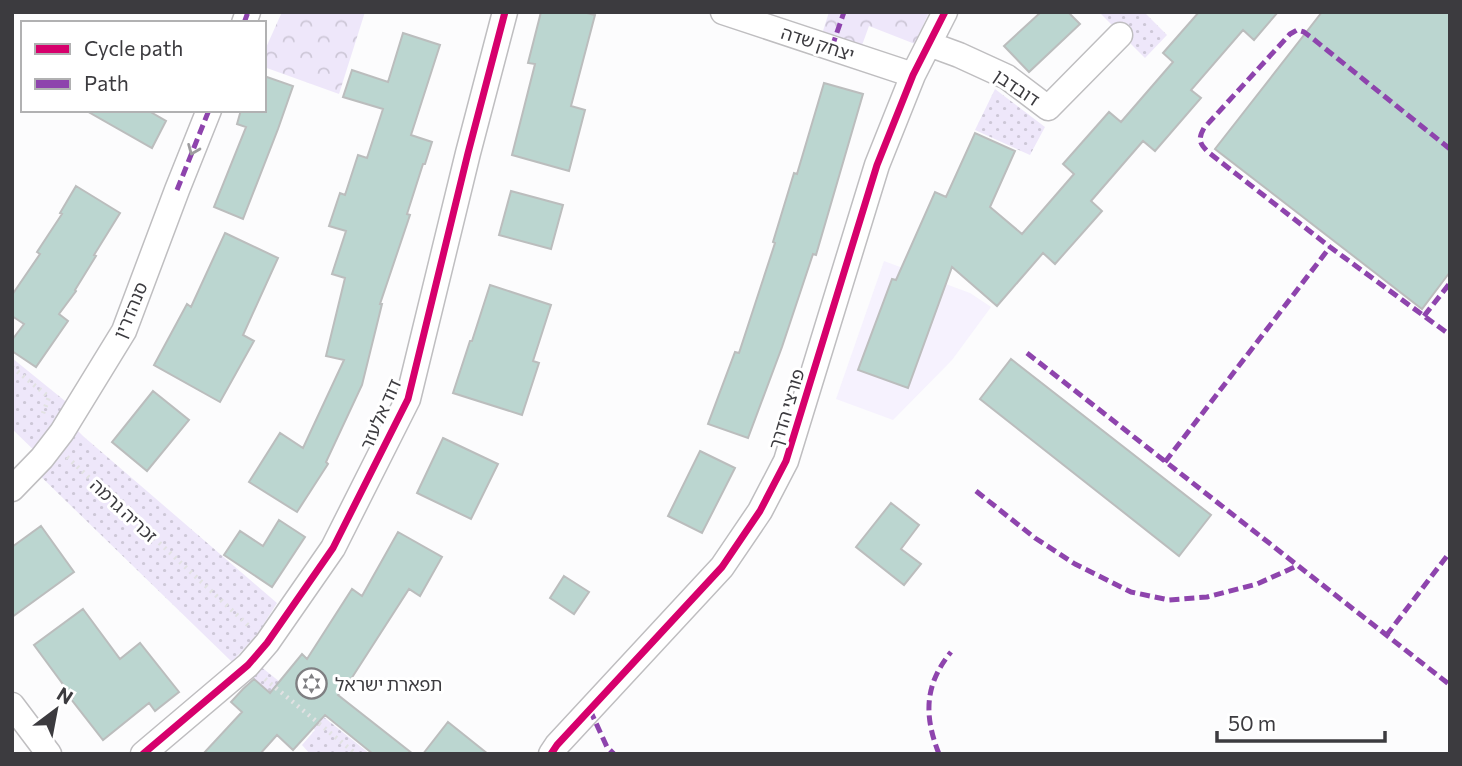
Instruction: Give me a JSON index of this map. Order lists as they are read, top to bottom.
{
  "streets": {
    "street": [
      "יצחק שדה",
      "דובדבן",
      "סנהדרין",
      "פורצי הדרך",
      "דוד אלעזר"
    ],
    "path": ["זכריה גרמה"]
  },
  "crossings": [
    ["יצחק שדה", "פורצי הדרך"],
    ["דובדבן", "פורצי הדרך"],
    ["סנהדרין", "זכריה גרמה"],
    ["דוד אלעזר", "זכריה גרמה"]
  ],
  "one_way": ["סנהדרין"],
  "places": {
    "synagogue": ["תפארת ישראל"]
  },
  "legend": ["Cycle path", "Path"],
  "scale_bar": "50 m",
  "north": "top right"
}
